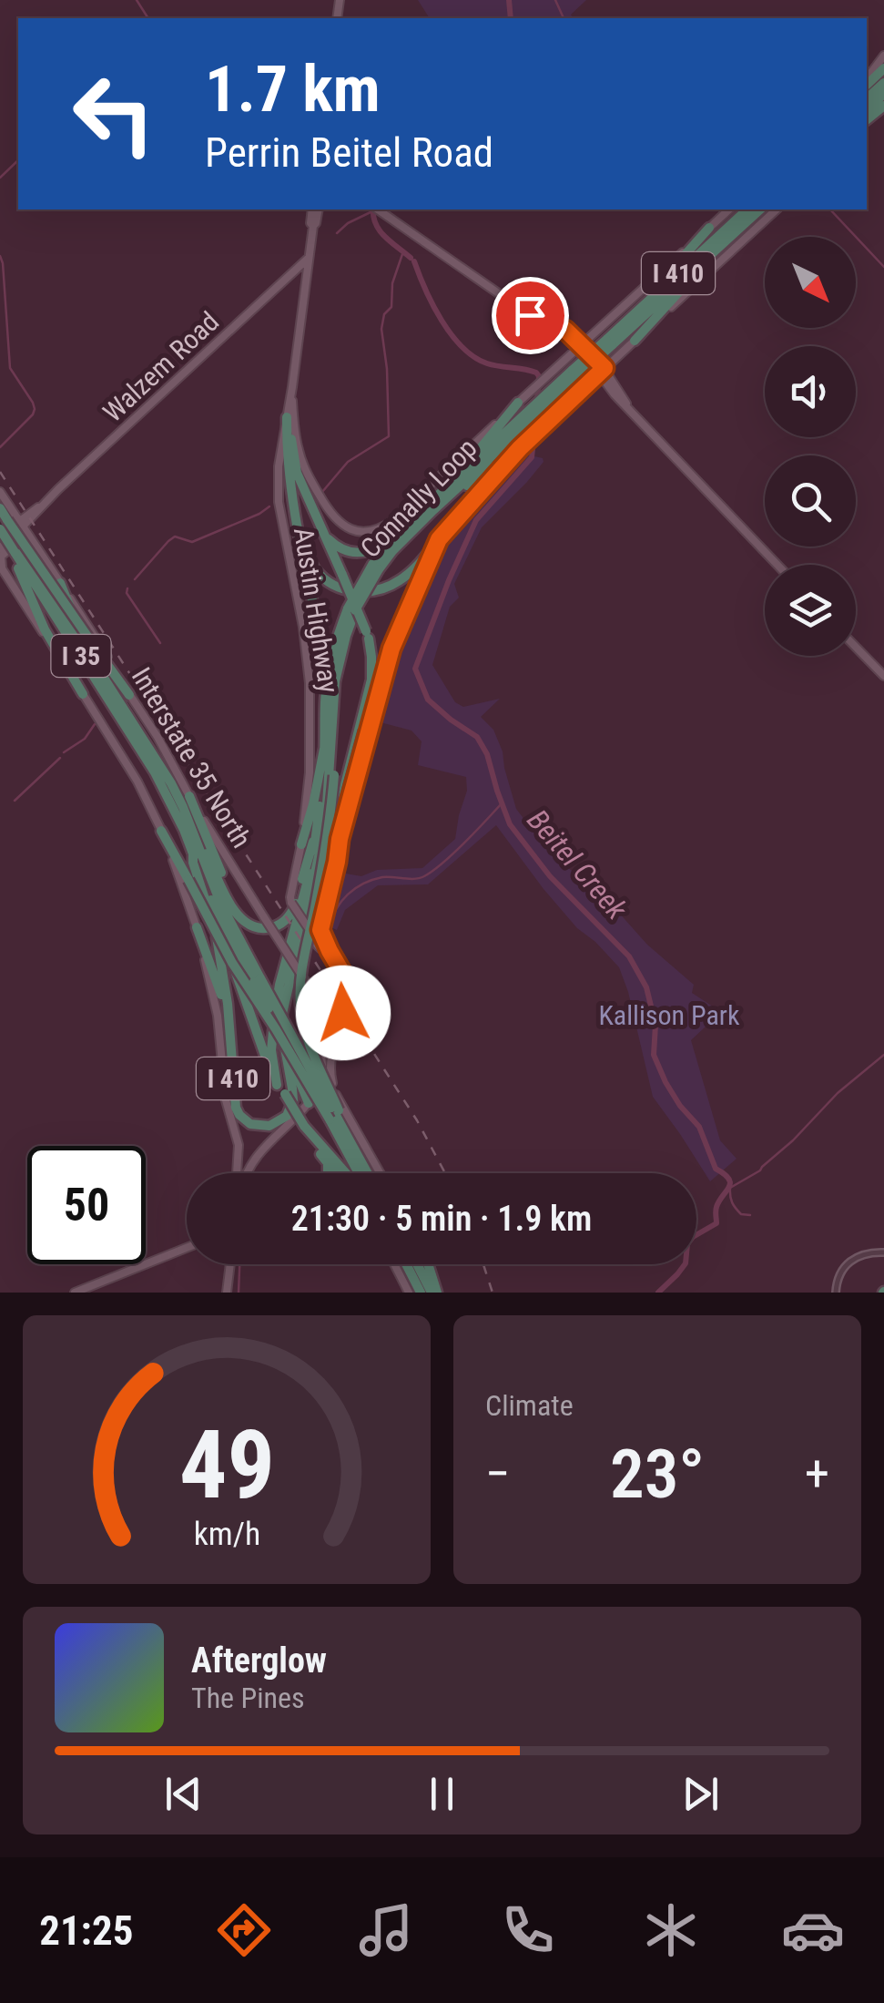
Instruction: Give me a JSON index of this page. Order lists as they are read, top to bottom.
{
  "streets": {
    "highway": ["I 410", "Connally Loop", "I 35"],
    "main road": ["Walzem Road", "Austin Highway", "Interstate 35 North"]
  },
  "crossings": [
    ["I 410", "Connally Loop"],
    ["I 410", "I 35"],
    ["Walzem Road", "Austin Highway"],
    ["Walzem Road", "I 35"],
    ["Walzem Road", "Interstate 35 North"],
    ["I 35", "Interstate 35 North"]
  ],
  "water": ["Beitel Creek"],
  "parks": ["Kallison Park"],
  "north": "bottom right",
  "page": {
    "turn": ["1.7 km", "Perrin Beitel Road"],
    "limit": "50",
    "trip": "21:30 · 5 min · 1.9 km",
    "tile": "Climate",
    "heat": ["−", "23°", "+"],
    "song": ["Afterglow", "The Pines"],
    "tabs": "21:25",
    "gauge": ["49", "km/h"]
  }
}
